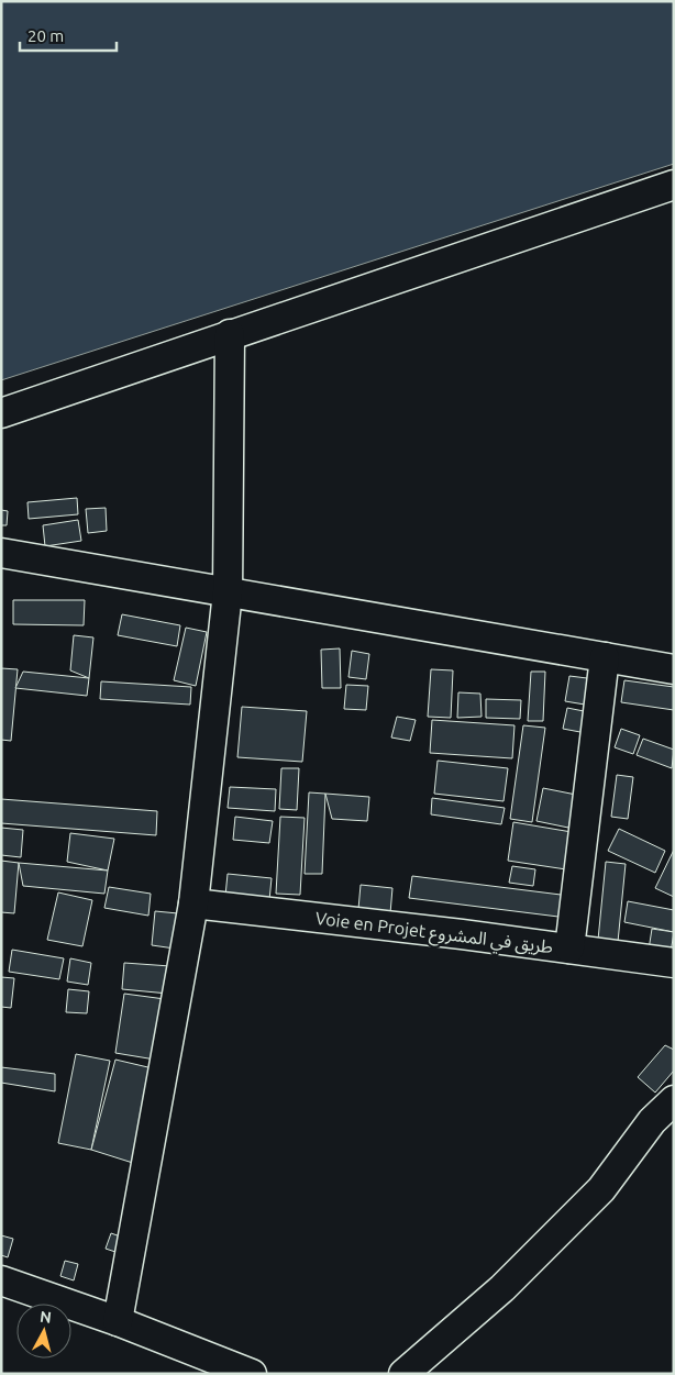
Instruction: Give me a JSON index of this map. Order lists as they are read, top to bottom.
{
  "streets": {
    "street": ["Voie en Projet طريق في المشروع"]
  },
  "scale_bar": "20 m",
  "north": "top"
}
